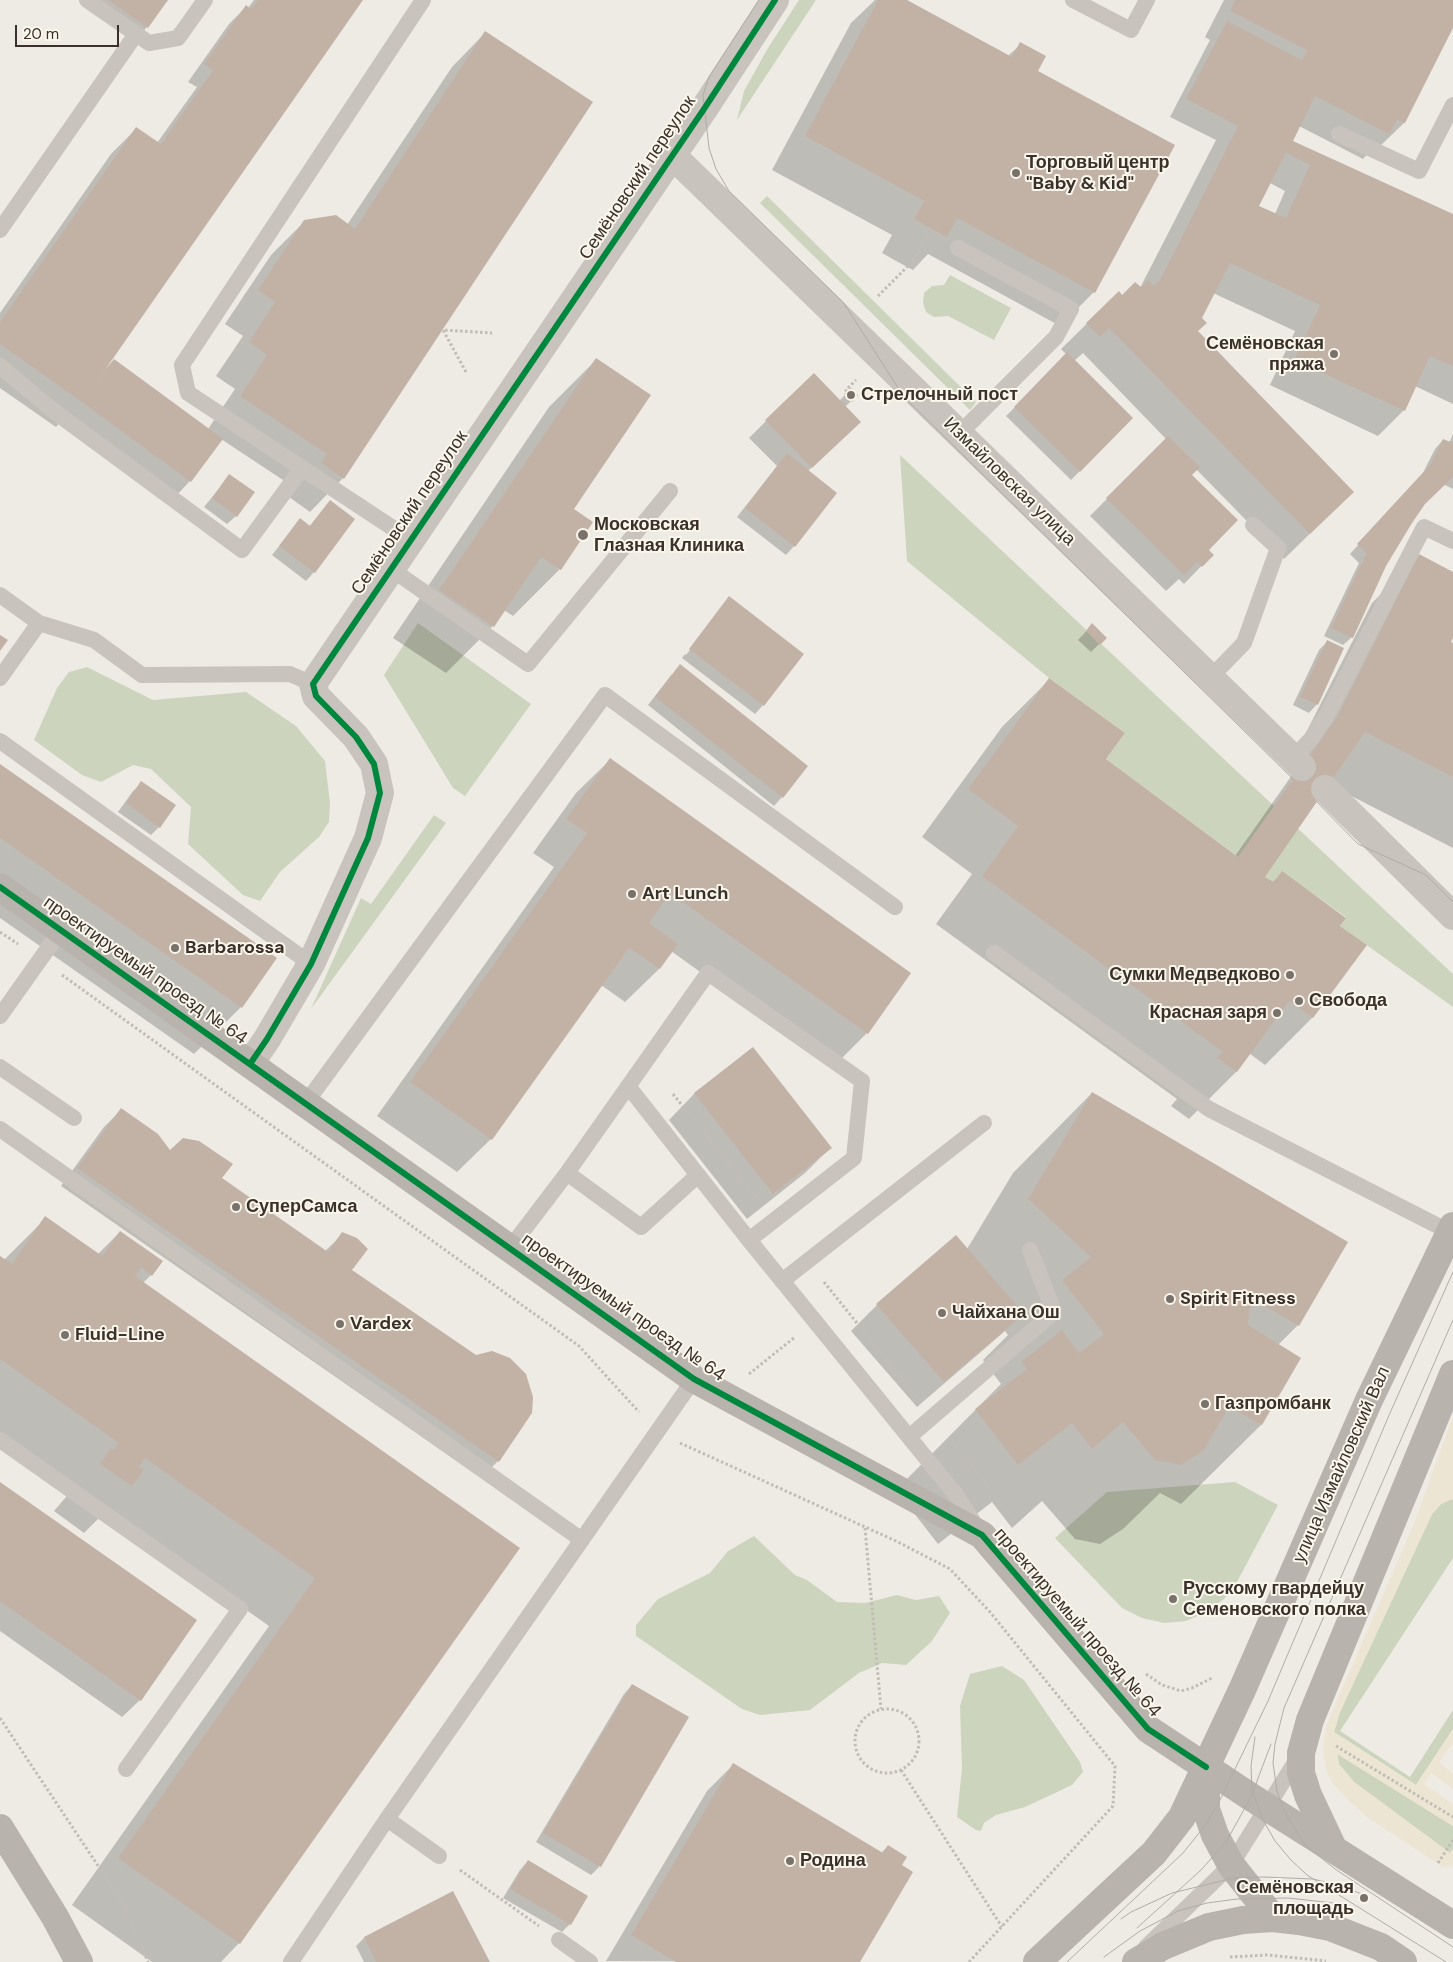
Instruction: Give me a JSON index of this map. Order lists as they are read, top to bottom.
{
  "streets": {
    "main road": ["проектируемый проезд № 64", "улица Измайловский Вал"],
    "street": ["Семёновский переулок", "Измайловская улица"]
  },
  "crossings": [
    ["Семёновский переулок", "Измайловская улица"],
    ["проектируемый проезд № 64", "улица Измайловский Вал"]
  ],
  "places": [
    "Торговый центр \"Baby & Kid\"",
    "Семёновская пряжа",
    "Стрелочный пост",
    "Московская Глазная Клиника",
    "Art Lunch",
    "Barbarossa",
    "Сумки Медведково",
    "Свобода",
    "Красная заря",
    "СуперСамса",
    "Spirit Fitness",
    "Чайхана Ош",
    "Vardex",
    "Fluid-Line",
    "Газпромбанк",
    "Русскому гвардейцу Семеновского полка",
    "Родина",
    "Семёновская площадь"
  ],
  "scale_bar": "20 m"
}
